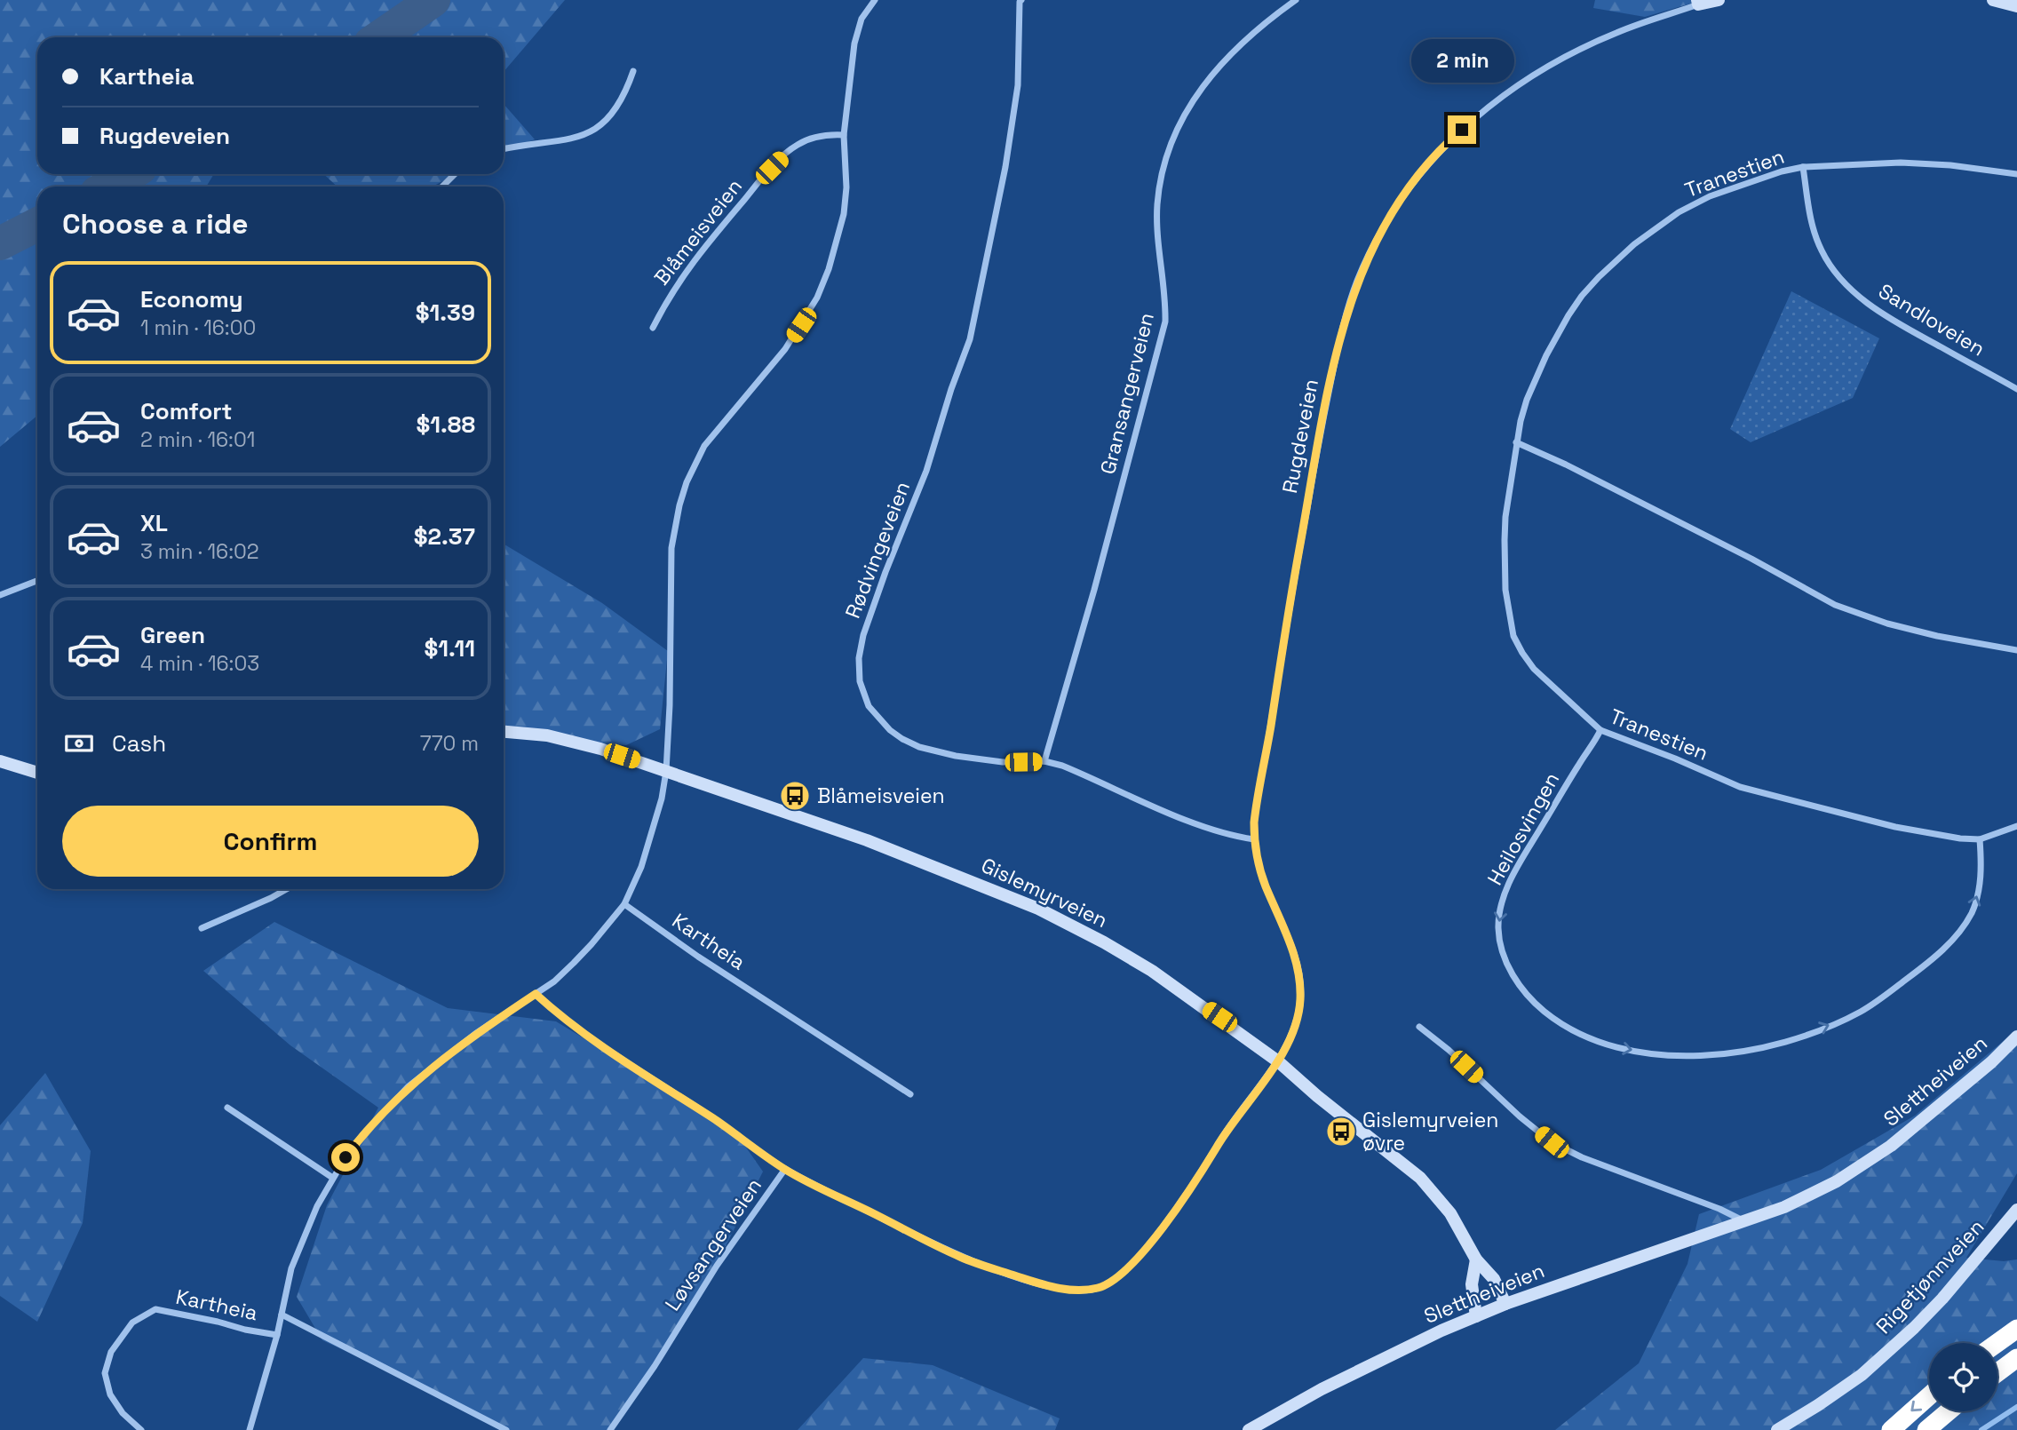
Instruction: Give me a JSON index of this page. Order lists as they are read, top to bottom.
{
  "streets": {
    "street": [
      "Tranestien",
      "Blåmeisveien",
      "Sandloveien",
      "Gransangerveien",
      "Rugdeveien",
      "Rødvingeveien",
      "Heilosvingen",
      "Gislemyrveien",
      "Kartheia",
      "Slettheiveien",
      "Løvsangerveien",
      "Rigetjønnveien"
    ]
  },
  "crossings": [
    ["Tranestien", "Sandloveien"],
    ["Tranestien", "Heilosvingen"],
    ["Gransangerveien", "Rødvingeveien"],
    ["Rugdeveien", "Rødvingeveien"],
    ["Rugdeveien", "Gislemyrveien"],
    ["Rugdeveien", "Løvsangerveien"],
    ["Gislemyrveien", "Kartheia"],
    ["Gislemyrveien", "Slettheiveien"],
    ["Gislemyrveien", "Løvsangerveien"]
  ],
  "places": {
    "bus stop": ["Blåmeisveien", "Gislemyrveien øvre"]
  },
  "page": {
    "banner": ["Kartheia", "Rugdeveien"],
    "bubble": "2 min",
    "heading": "Choose a ride",
    "list": [
      {
        "name": "Economy",
        "note": "1 min · 16:00",
        "value": "$1.39"
      },
      {
        "name": "Comfort",
        "note": "2 min · 16:01",
        "value": "$1.88"
      },
      {
        "name": "XL",
        "note": "3 min · 16:02",
        "value": "$2.37"
      },
      {
        "name": "Green",
        "note": "4 min · 16:03",
        "value": "$1.11"
      }
    ],
    "pay": ["Cash", "770 m"],
    "buttons": "Confirm"
  }
}
